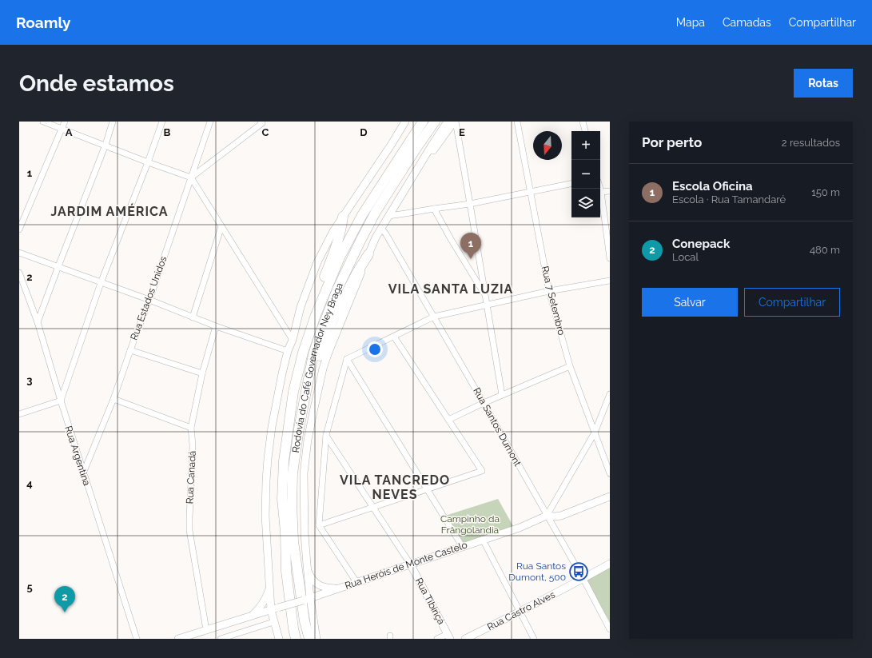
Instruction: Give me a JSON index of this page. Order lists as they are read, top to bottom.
{
  "streets": {
    "highway": ["Rodovia do Café Governador Ney Braga"],
    "main road": ["Rua Heróis de Monte Castelo", "Rua Tibiriçá", "Rua Castro Alves"],
    "street": [
      "Rua Estados Unidos",
      "Rua 7 Setembro",
      "Rua Santos Dumont",
      "Rua Argentina",
      "Rua Canadá"
    ]
  },
  "crossings": [
    ["Rua Estados Unidos", "Rua Argentina"],
    ["Rua Santos Dumont", "Rua Heróis de Monte Castelo"],
    ["Rua Santos Dumont", "Rua Castro Alves"],
    ["Rua Canadá", "Rua Heróis de Monte Castelo"],
    ["Rua Heróis de Monte Castelo", "Rua Tibiriçá"]
  ],
  "districts": ["JARDIM AMÉRICA", "VILA SANTA LUZIA", "VILA TANCREDO NEVES"],
  "parks": ["Campinho da Frângolandia"],
  "places": {
    "bus stop": ["Rua Santos Dumont, 500"]
  },
  "north": "bottom",
  "page": {
    "header": "Roamly",
    "nav": ["Mapa", "Camadas", "Compartilhar"],
    "buttons": [
      "Rotas",
      ["Salvar", "Compartilhar"]
    ],
    "title": "Onde estamos",
    "heading": ["Por perto", "2 resultados"],
    "map_buttons": ["+", "−"],
    "list": [
      {
        "mark": "1",
        "name": "Escola Oficina",
        "note": "Escola · Rua Tamandaré",
        "value": "150 m"
      },
      {
        "mark": "2",
        "name": "Conepack",
        "note": "Local",
        "value": "480 m"
      }
    ],
    "pins": ["1", "2"]
  },
  "grid": {
    "columns": [
      "A",
      "B",
      "C",
      "D",
      "E"
    ],
    "rows": [
      "1",
      "2",
      "3",
      "4",
      "5"
    ]
  }
}
